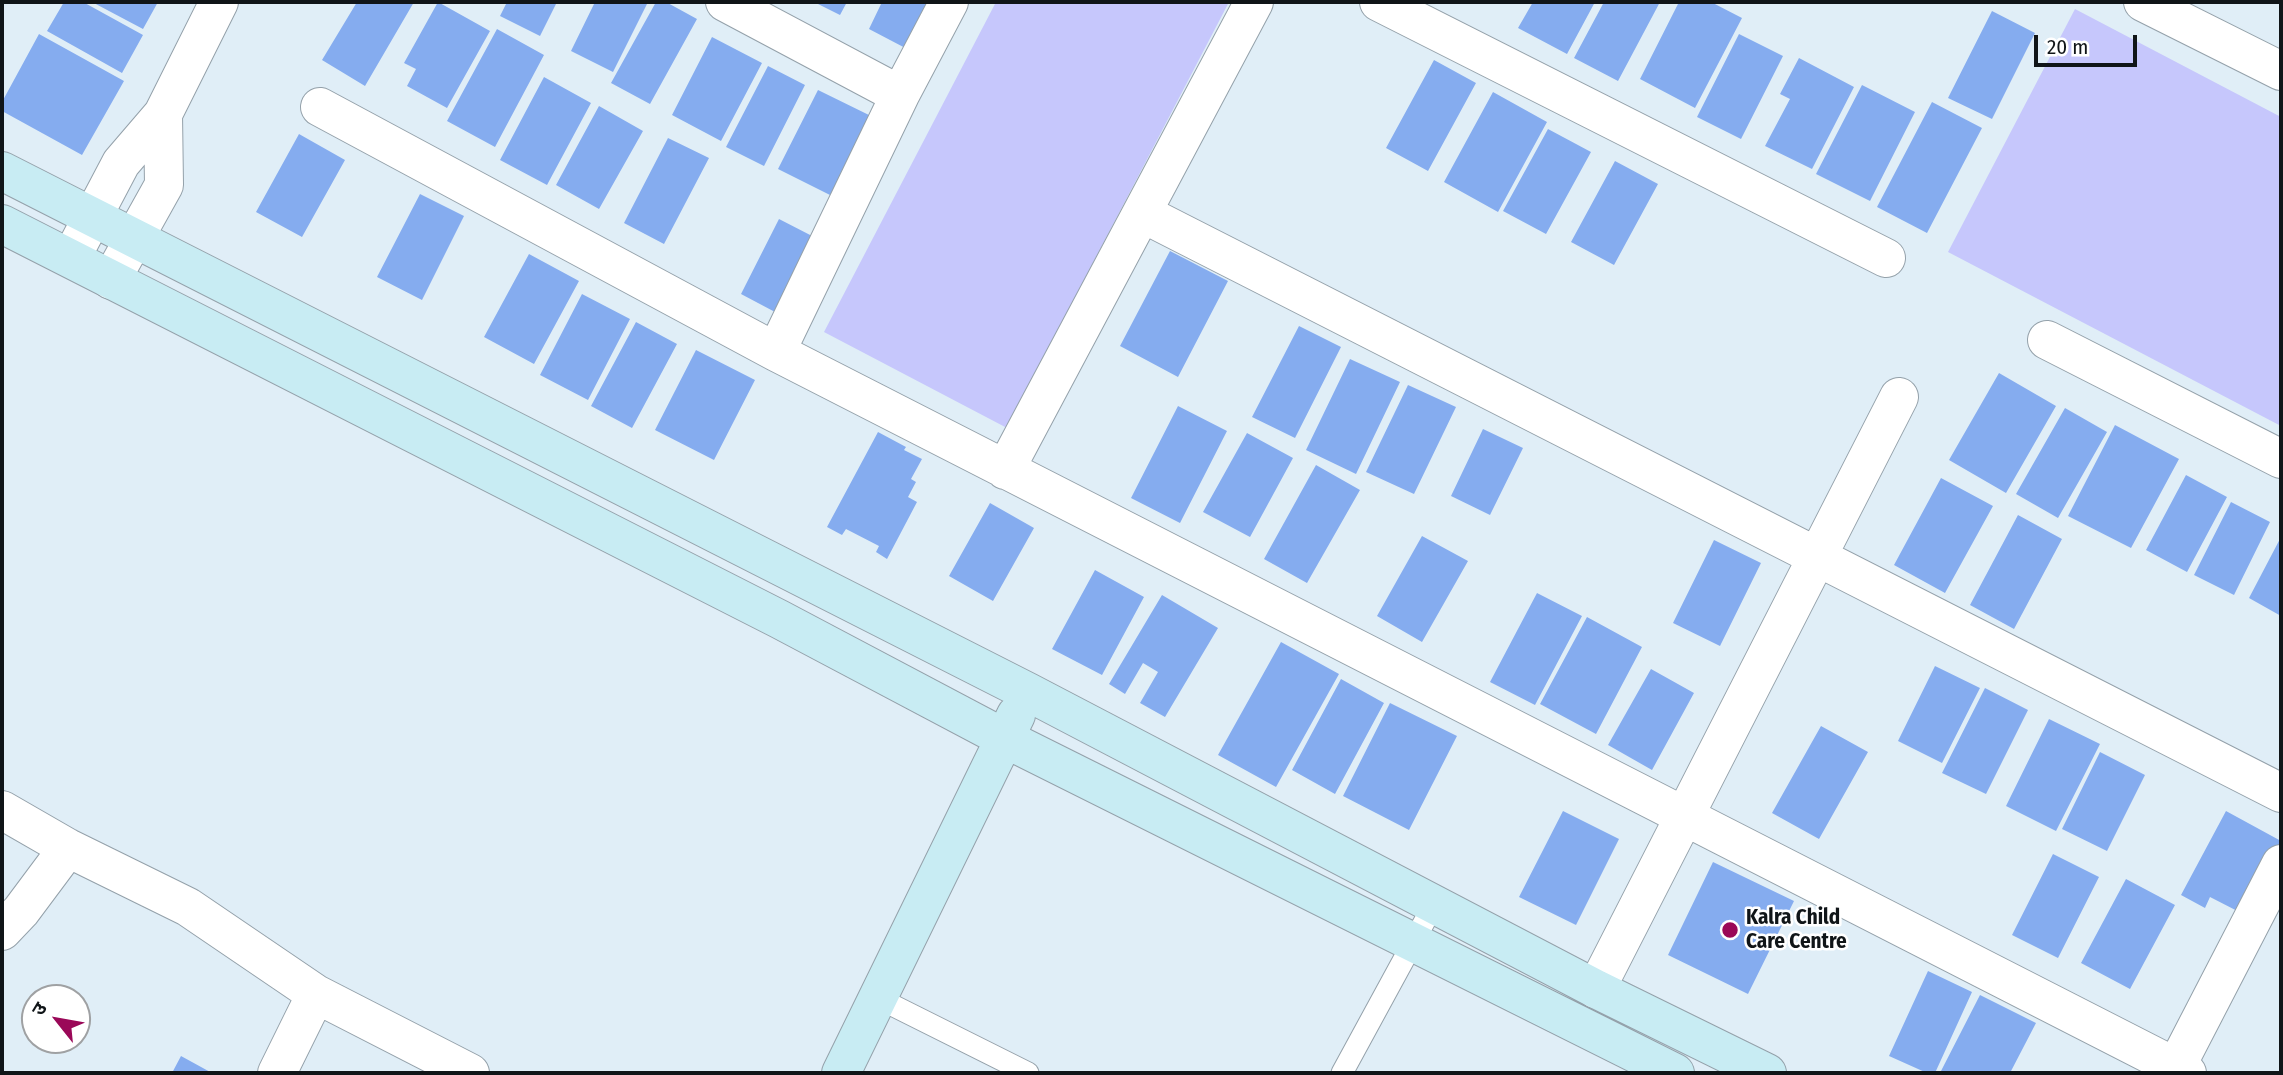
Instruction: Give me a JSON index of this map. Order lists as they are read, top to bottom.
{
  "places": ["Kalra Child Care Centre"],
  "scale_bar": "20 m",
  "north": "top left"
}
